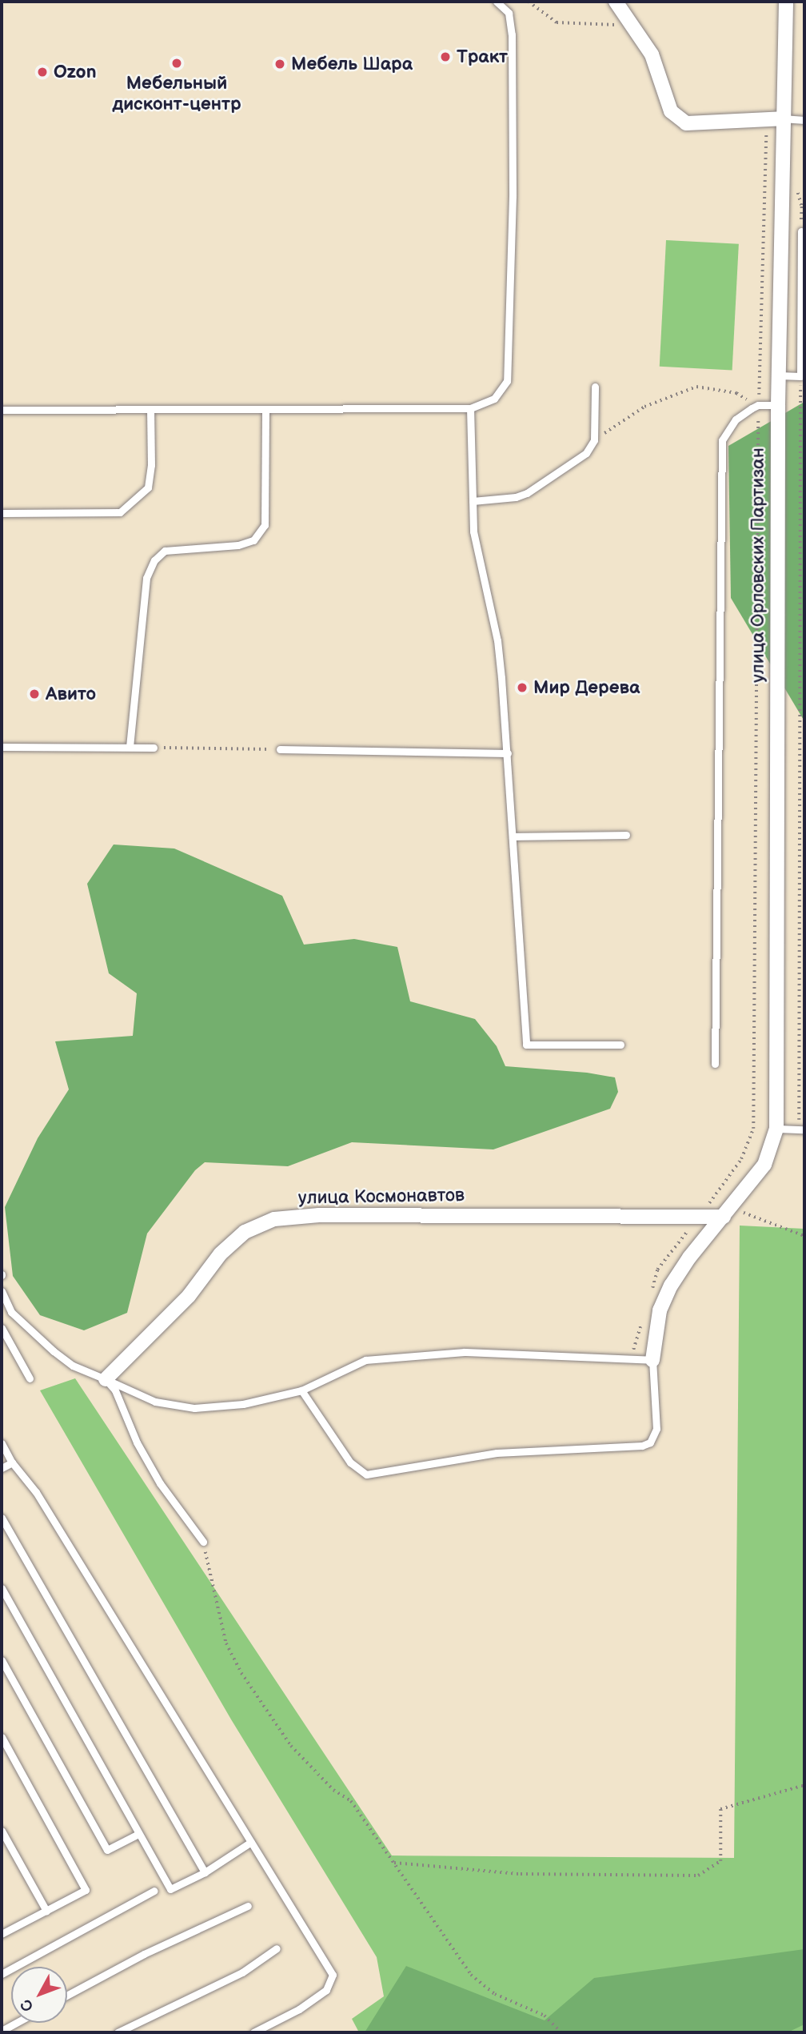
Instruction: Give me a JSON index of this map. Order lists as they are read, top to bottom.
{
  "streets": {
    "street": ["улица Орловских Партизан", "улица Космонавтов"]
  },
  "crossings": [
    ["улица Орловских Партизан", "улица Космонавтов"]
  ],
  "places": [
    "Тракт",
    "Мебельный дисконт-центр",
    "Мебель Шара",
    "Ozon",
    "Мир Дерева",
    "Авито"
  ],
  "north": "bottom left"
}
